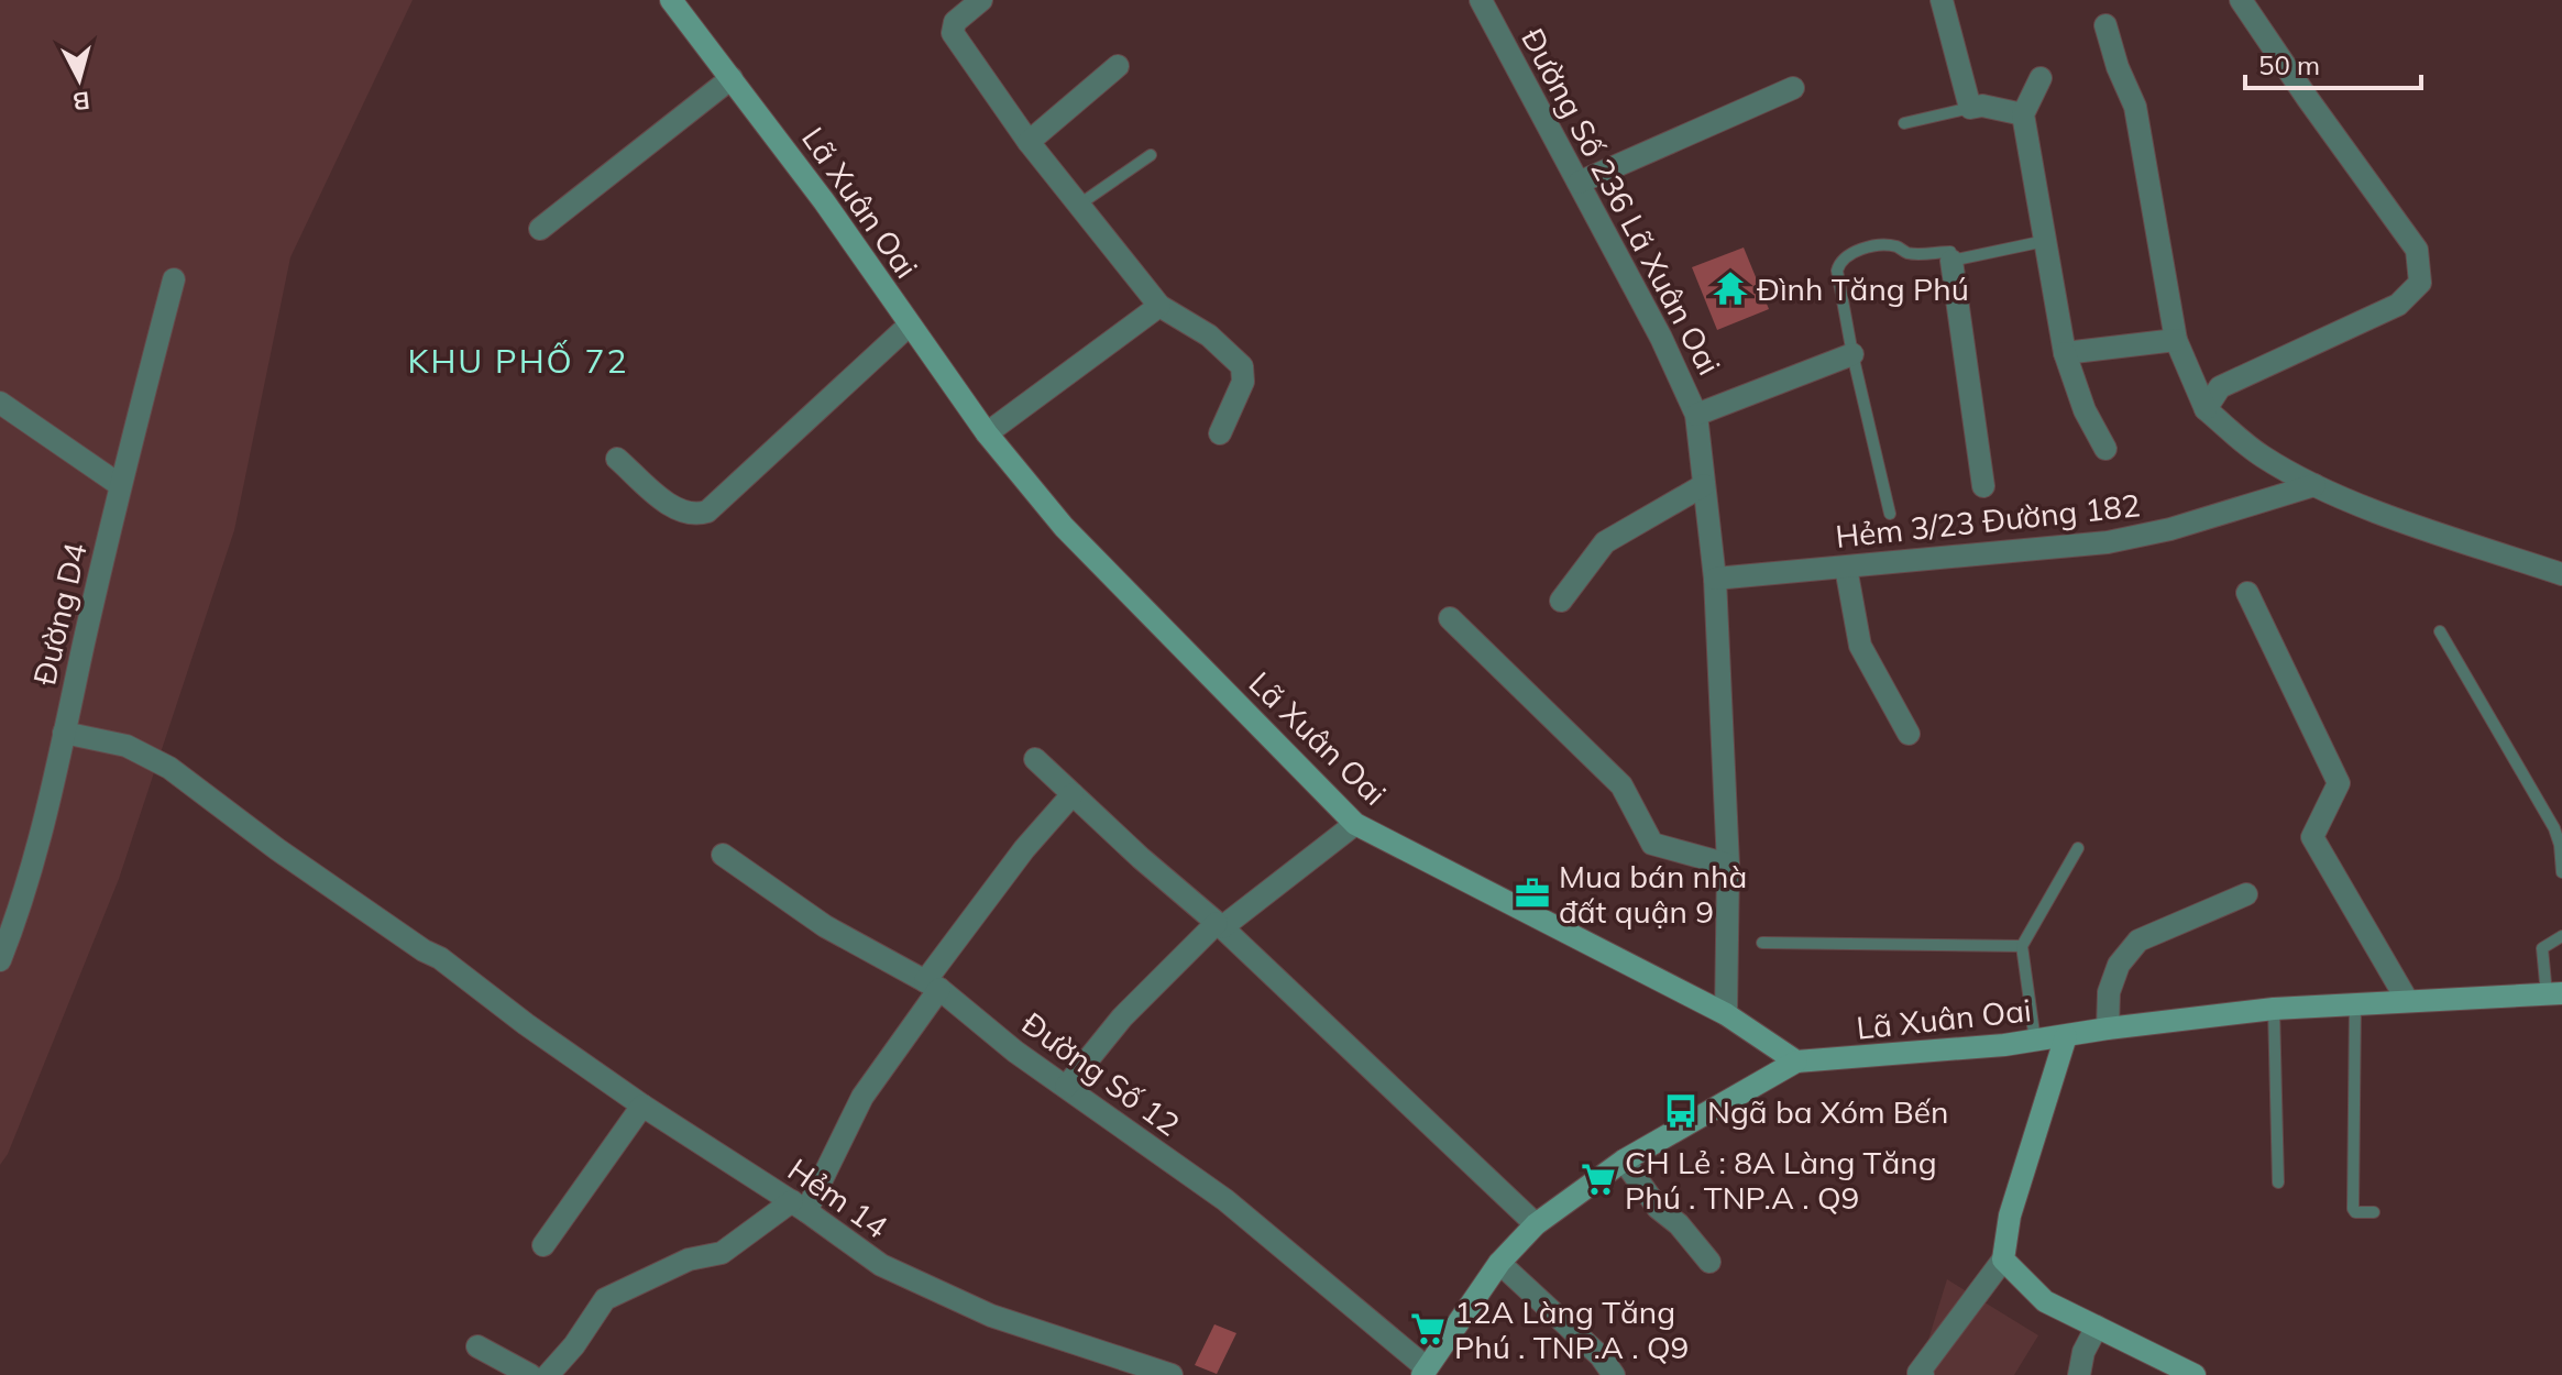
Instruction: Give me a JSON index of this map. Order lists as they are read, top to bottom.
{
  "streets": {
    "main road": ["Lã Xuân Oai"],
    "street": [
      "Đường Số 236 Lã Xuân Oai",
      "Hẻm 3/23 Đường 182",
      "Đường D4",
      "Đường Số 12",
      "Hẻm 14"
    ]
  },
  "crossings": [
    ["Đường Số 236 Lã Xuân Oai", "Lã Xuân Oai"],
    ["Đường Số 236 Lã Xuân Oai", "Hẻm 3/23 Đường 182"],
    ["Đường D4", "Hẻm 14"]
  ],
  "districts": ["KHU PHỐ 72"],
  "places": {
    "temple": ["Đình Tăng Phú"],
    "office": ["Mua bán nhà đất quận 9"],
    "bus stop": ["Ngã ba Xóm Bến"],
    "supermarket": ["CH Lẻ : 8A Làng Tăng Phú . TNP.A . Q9", "12A Làng Tăng Phú . TNP.A . Q9"]
  },
  "scale_bar": "50 m",
  "north": "bottom"
}
